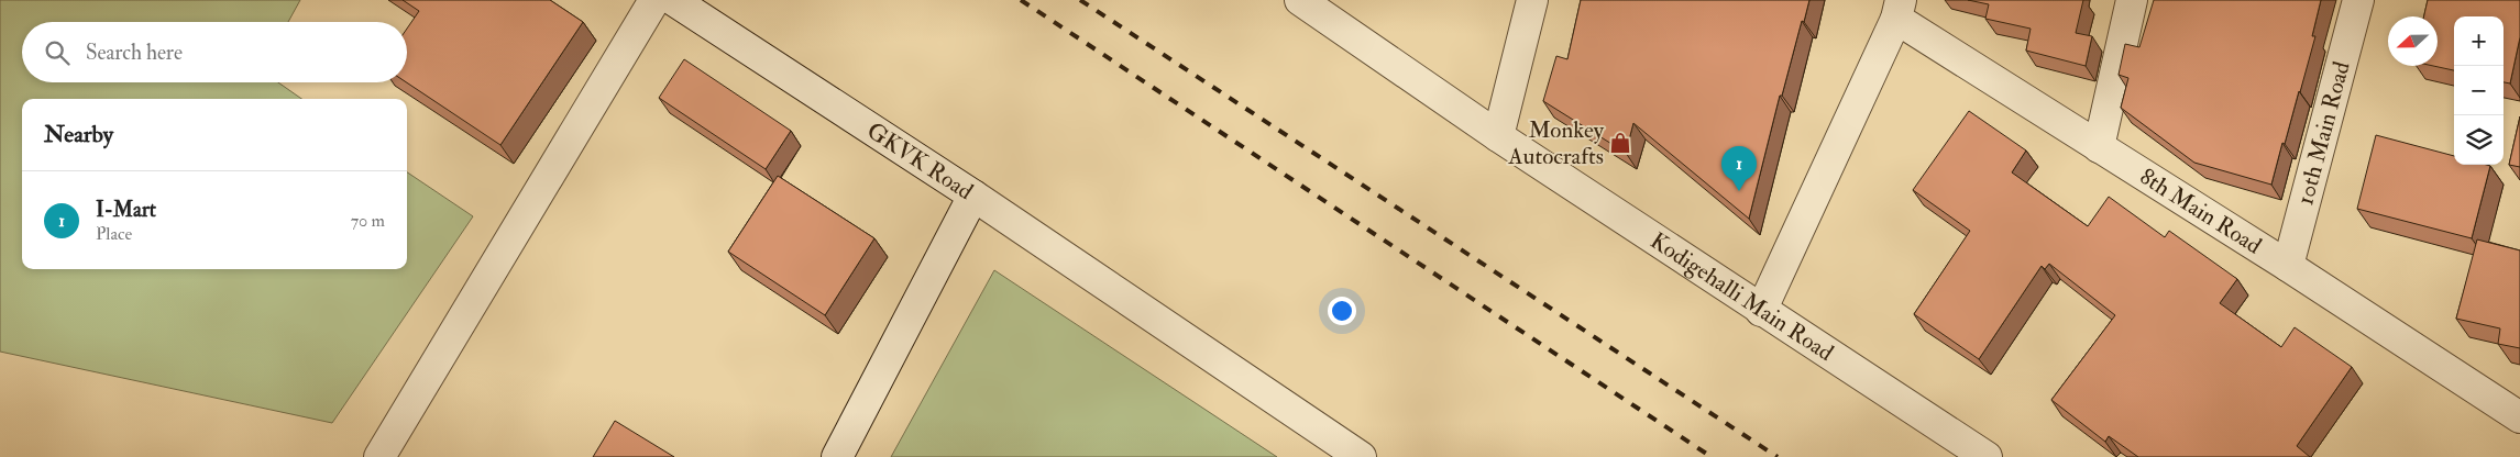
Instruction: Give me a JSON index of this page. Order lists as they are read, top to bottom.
{
  "streets": {
    "street": [
      "10th Main Road",
      "GKVK Road",
      "8th Main Road",
      "Kodigehalli Main Road"
    ]
  },
  "crossings": [
    ["10th Main Road", "8th Main Road"]
  ],
  "places": {
    "shop": ["Monkey Autocrafts"]
  },
  "north": "left",
  "page": {
    "map_buttons": ["+", "−"],
    "search": "Search here",
    "heading": "Nearby",
    "pins": "1",
    "list": [
      {
        "mark": "1",
        "name": "I-Mart",
        "note": "Place",
        "value": "70 m"
      }
    ]
  }
}
